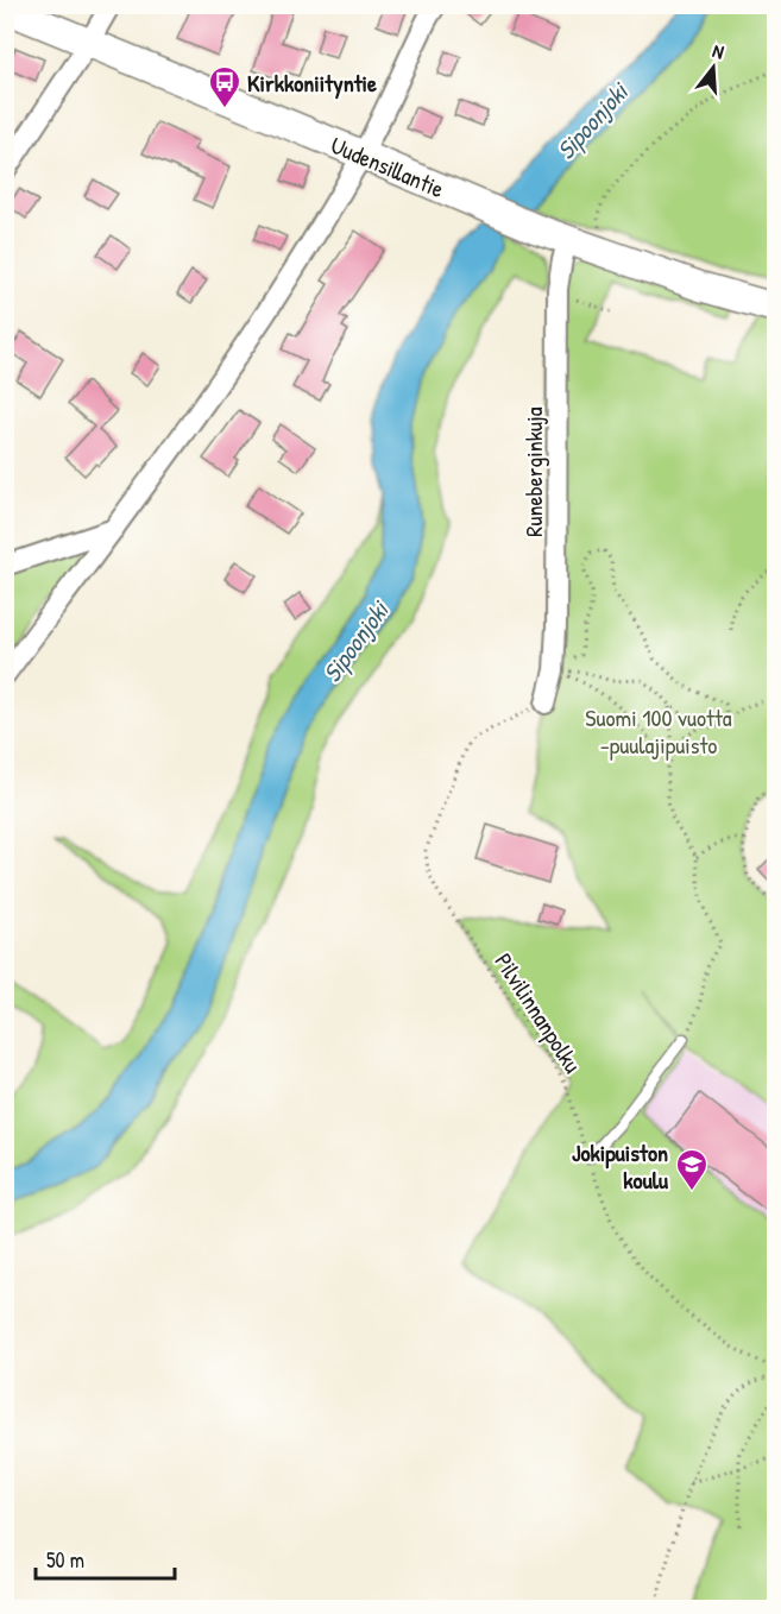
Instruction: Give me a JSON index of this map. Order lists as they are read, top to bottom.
{
  "streets": {
    "street": ["Uudensillantie", "Runeberginkuja"],
    "path": ["Pilvilinnanpolku"]
  },
  "crossings": [
    ["Uudensillantie", "Runeberginkuja"],
    ["Runeberginkuja", "Pilvilinnanpolku"]
  ],
  "water": ["Sipoonjoki"],
  "parks": ["Suomi 100 vuotta -puulajipuisto"],
  "places": {
    "bus stop": ["Kirkkoniityntie"],
    "school or university": ["Jokipuiston koulu"]
  },
  "scale_bar": "50 m",
  "north": "top"
}
